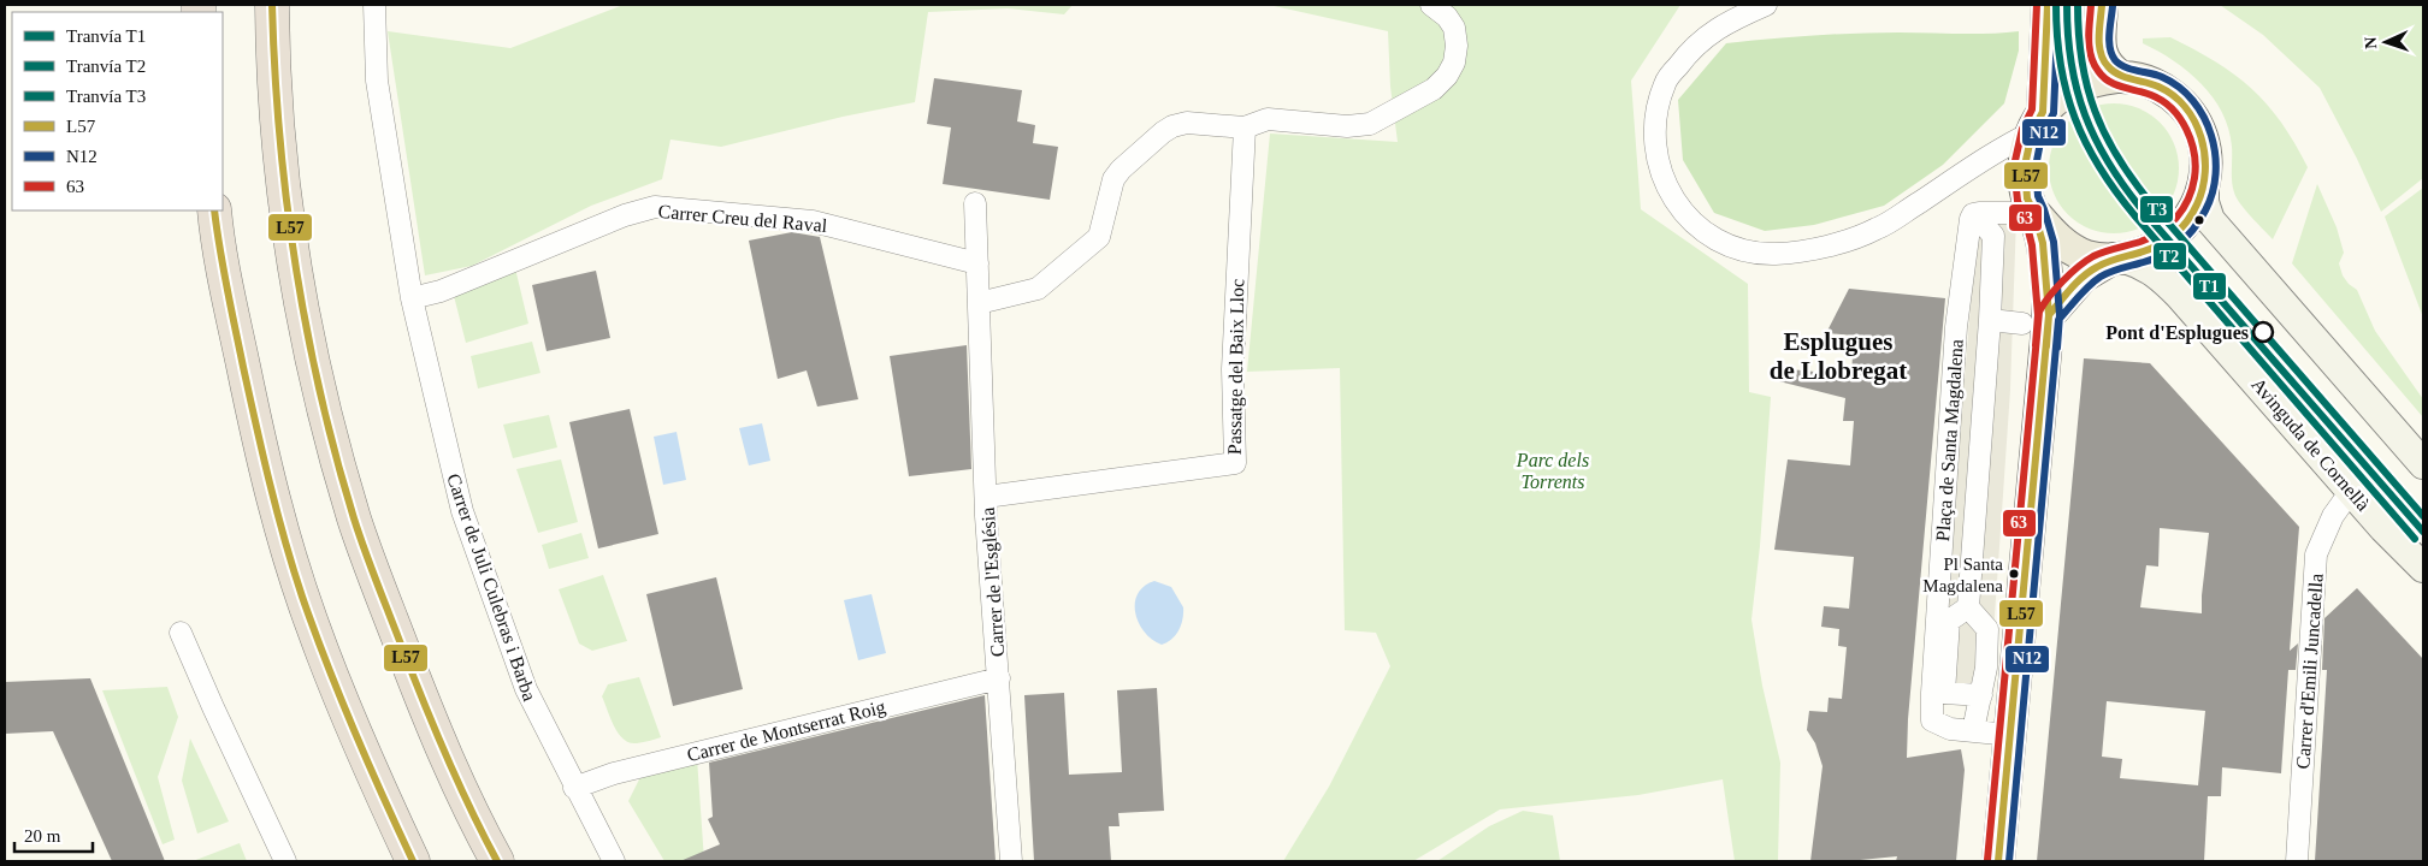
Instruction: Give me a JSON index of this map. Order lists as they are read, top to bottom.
{
  "streets": {
    "street": [
      "Carrer Creu del Raval",
      "Passatge del Baix Lloc",
      "Plaça de Santa Magdalena",
      "Avinguda de Cornellà",
      "Carrer de l'Església",
      "Carrer de Juli Culebras i Barba",
      "Carrer d'Emili Juncadella",
      "Carrer de Montserrat Roig"
    ]
  },
  "crossings": [
    ["Carrer Creu del Raval", "Carrer de l'Església"],
    ["Carrer Creu del Raval", "Carrer de Juli Culebras i Barba"],
    ["Passatge del Baix Lloc", "Carrer de l'Església"],
    ["Plaça de Santa Magdalena", "Avinguda de Cornellà"],
    ["Avinguda de Cornellà", "Carrer d'Emili Juncadella"],
    ["Carrer de l'Església", "Carrer de Montserrat Roig"],
    ["Carrer de Juli Culebras i Barba", "Carrer de Montserrat Roig"]
  ],
  "districts": ["Esplugues de Llobregat"],
  "parks": ["Parc dels Torrents"],
  "places": ["Pont d'Esplugues", "Pl Santa Magdalena"],
  "lines": [
    "tram line T1",
    "tram line T2",
    "tram line T3",
    "transit line L57",
    "transit line N12",
    "transit line 63"
  ],
  "legend": [
    "Tranvía T1",
    "Tranvía T2",
    "Tranvía T3",
    "L57",
    "N12",
    "63"
  ],
  "scale_bar": "20 m",
  "north": "left"
}
